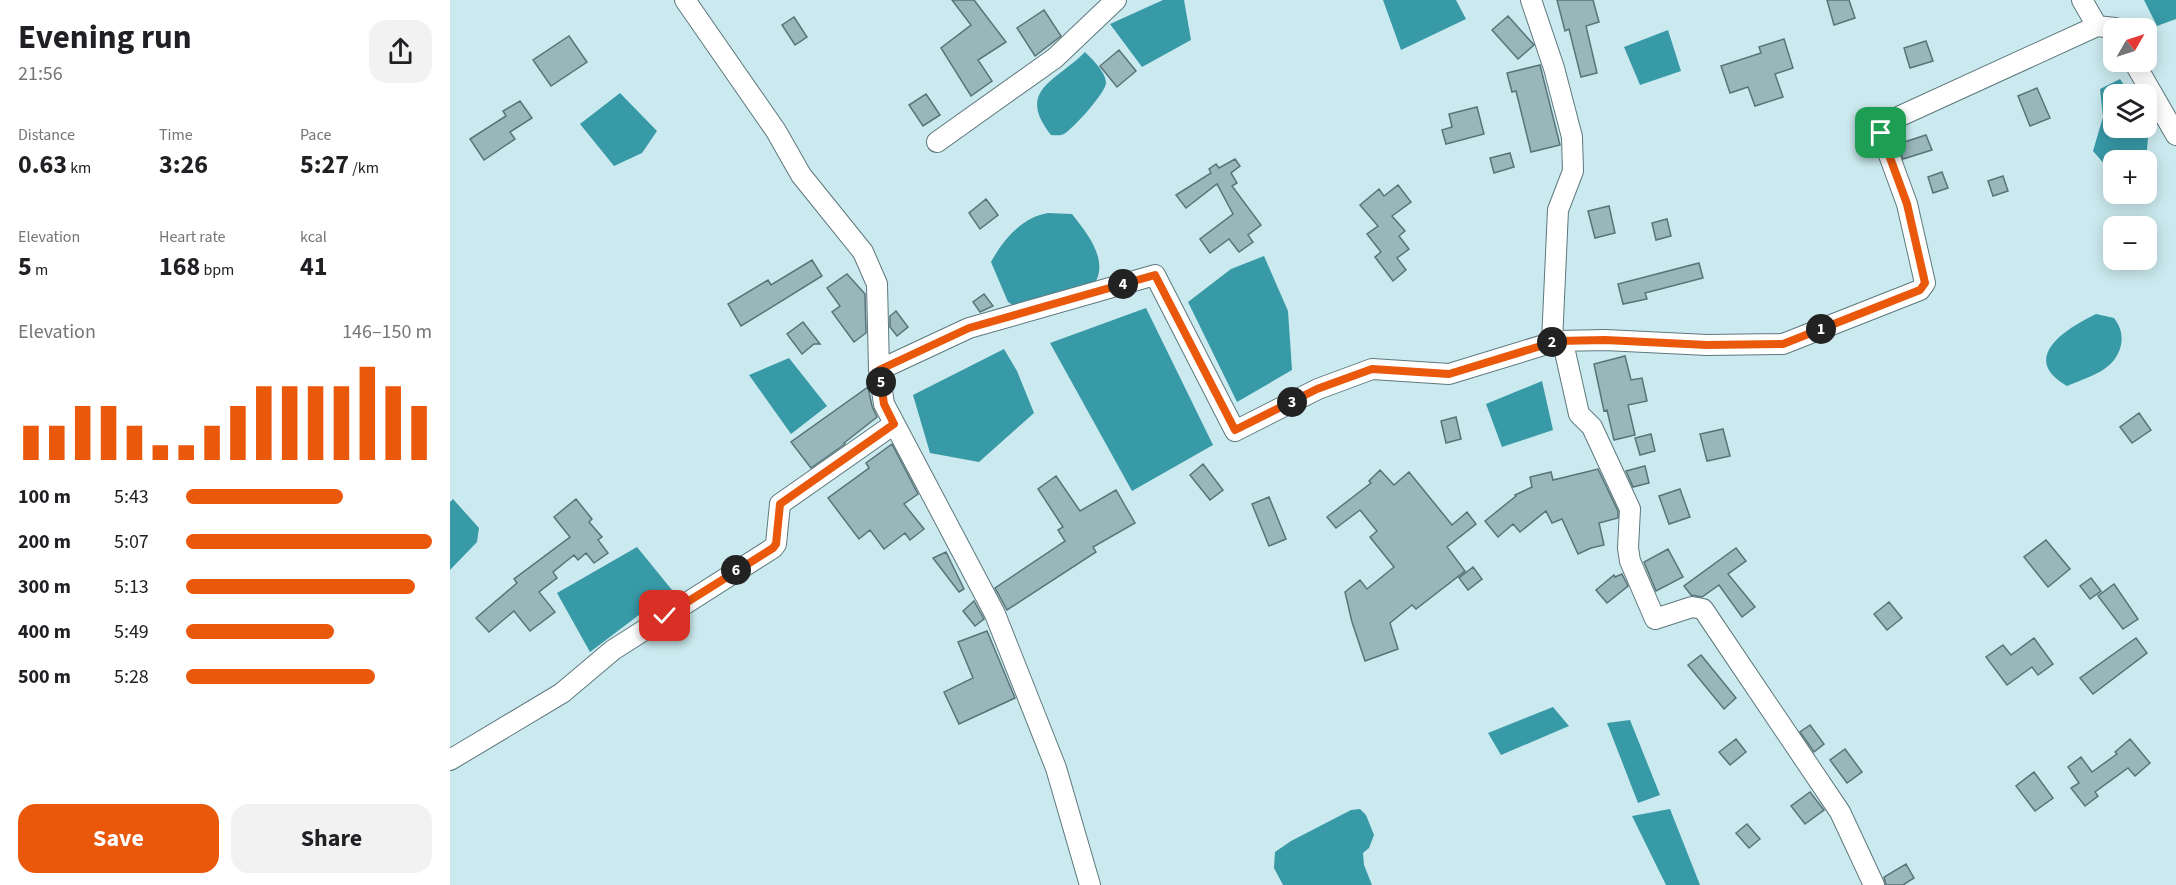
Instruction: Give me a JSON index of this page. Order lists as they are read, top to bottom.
{
  "north": "top right",
  "page": {
    "heading": ["Evening run", "21:56"],
    "map_buttons": ["+", "−"],
    "stats": [
      ["Distance", "0.63 km"],
      ["Time", "3:26"],
      ["Pace", "5:27 /km"],
      ["Elevation", "5 m"],
      ["Heart rate", "168 bpm"],
      ["kcal", "41"]
    ],
    "pins": [
      "4",
      "1",
      "2",
      "5",
      "3",
      "6"
    ],
    "chart": ["Elevation", "146–150 m"],
    "list": [
      {
        "name": "100 m",
        "note": "5:43"
      },
      {
        "name": "200 m",
        "note": "5:07"
      },
      {
        "name": "300 m",
        "note": "5:13"
      },
      {
        "name": "400 m",
        "note": "5:49"
      },
      {
        "name": "500 m",
        "note": "5:28"
      }
    ],
    "buttons": ["Save", "Share"]
  }
}
